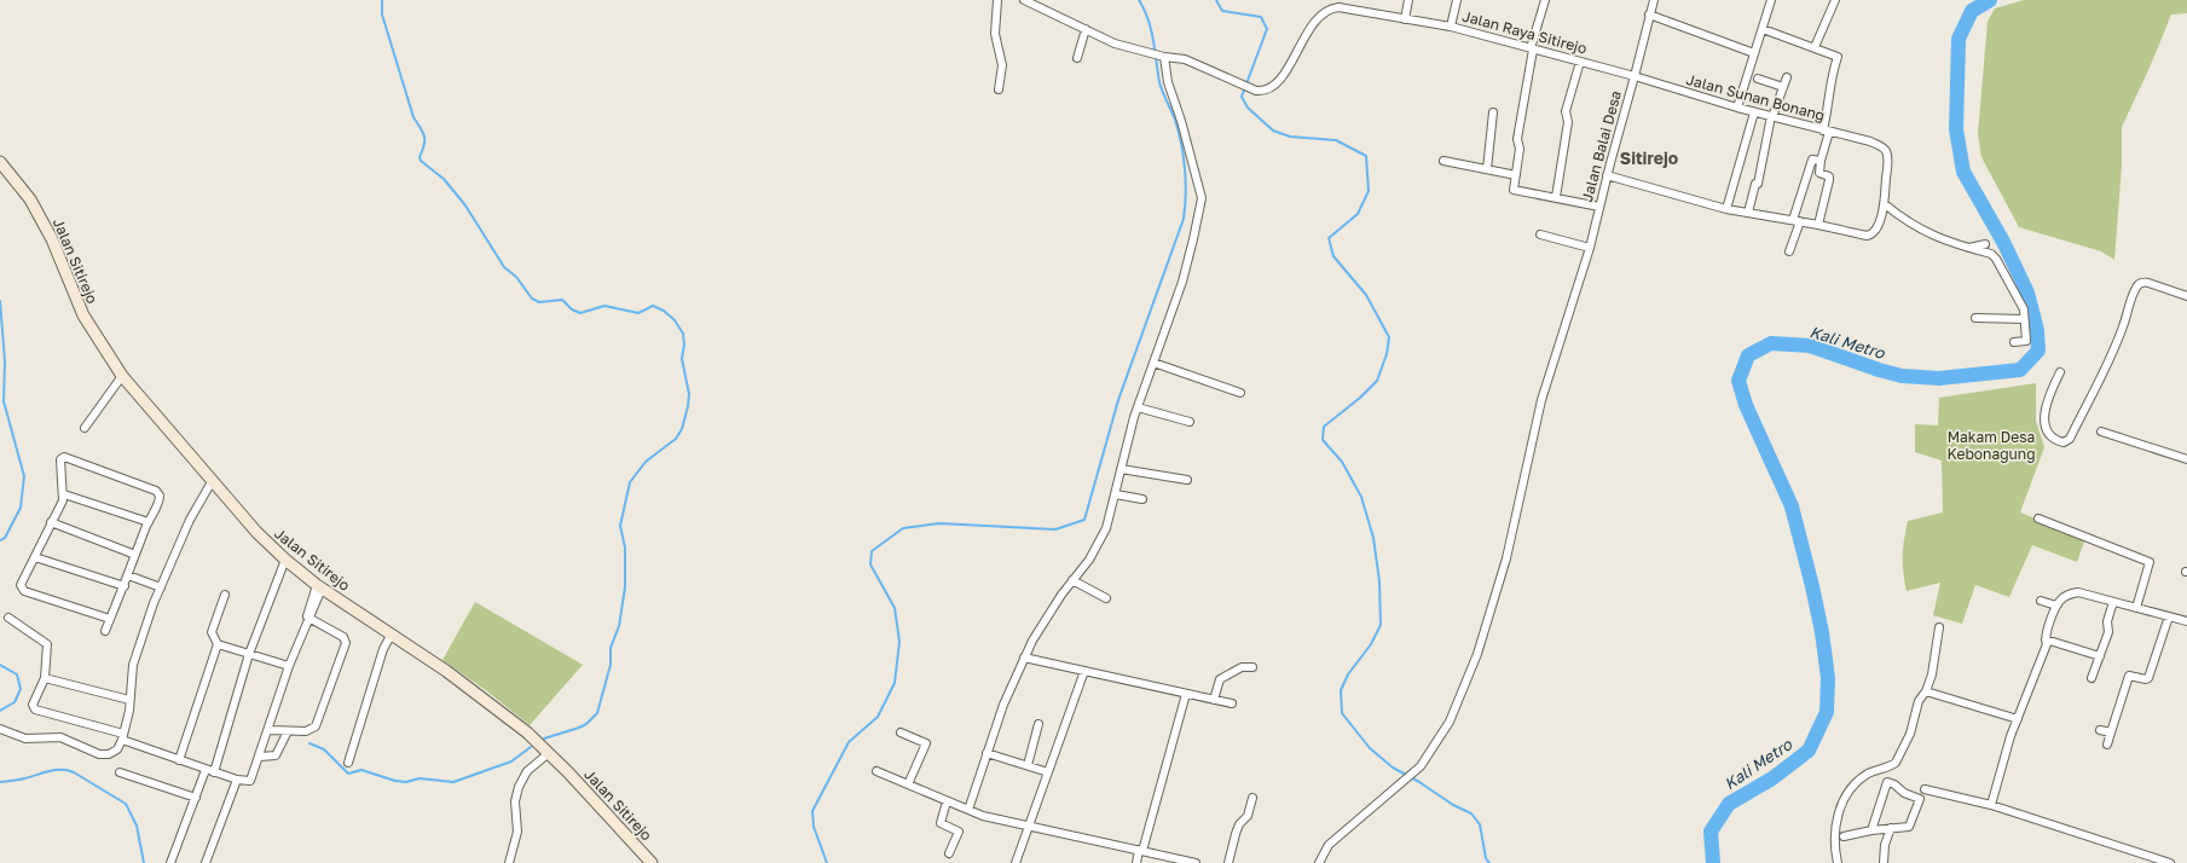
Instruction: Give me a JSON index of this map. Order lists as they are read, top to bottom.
{
  "streets": {
    "main road": ["Jalan Sitirejo"],
    "street": ["Jalan Raya Sitirejo", "Jalan Sunan Bonang", "Jalan Balai Desa"]
  },
  "crossings": [
    ["Jalan Raya Sitirejo", "Jalan Sunan Bonang"],
    ["Jalan Raya Sitirejo", "Jalan Balai Desa"],
    ["Jalan Sunan Bonang", "Jalan Balai Desa"]
  ],
  "districts": ["Sitirejo"],
  "water": ["Kali Metro"],
  "parks": ["Makam Desa Kebonagung"]
}
